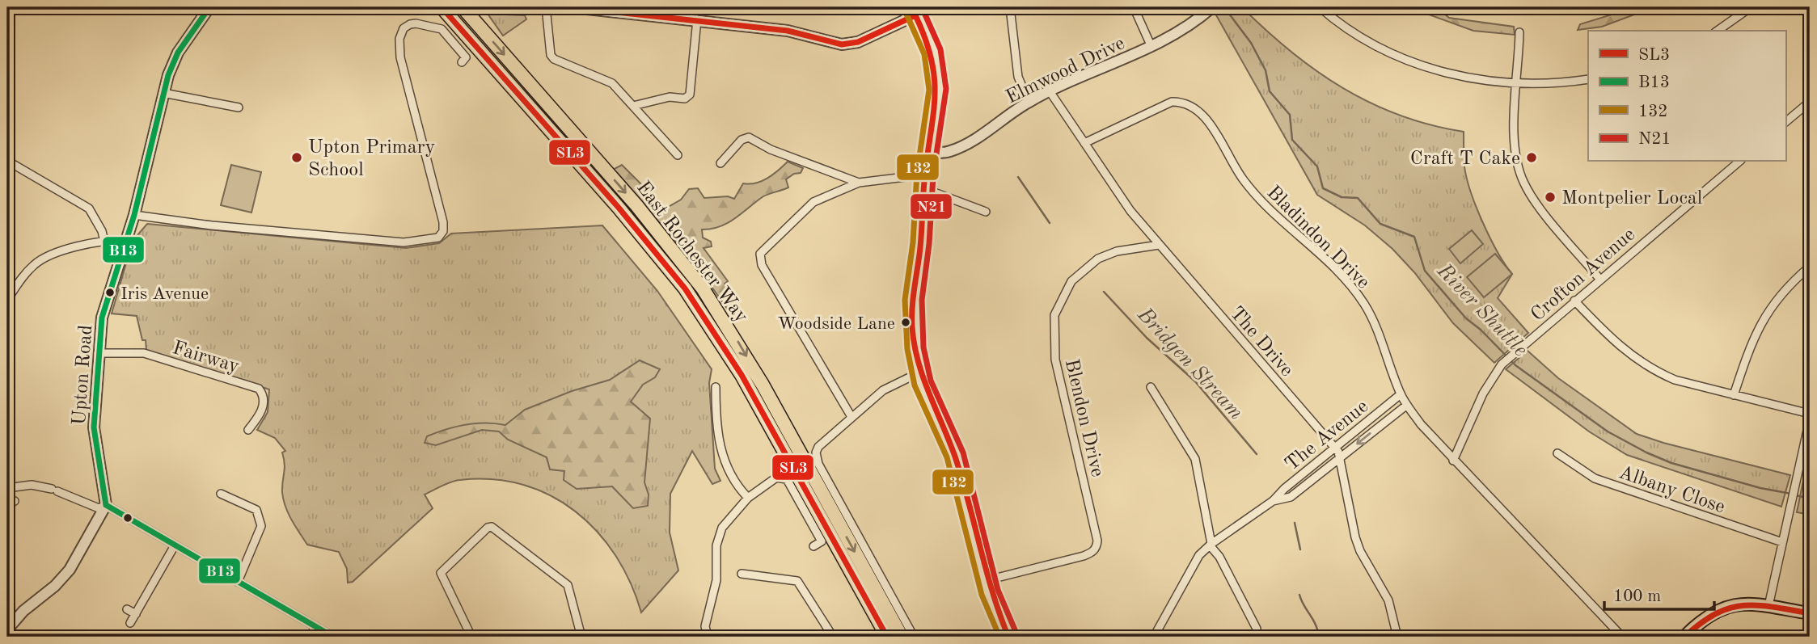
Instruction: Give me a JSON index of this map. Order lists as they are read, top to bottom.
{
  "streets": {
    "highway": ["East Rochester Way"],
    "street": [
      "Elmwood Drive",
      "Bladindon Drive",
      "Crofton Avenue",
      "The Drive",
      "Fairway",
      "Upton Road",
      "Blendon Drive",
      "The Avenue",
      "Albany Close"
    ]
  },
  "crossings": [
    ["Elmwood Drive", "The Drive"],
    ["Bladindon Drive", "Crofton Avenue"],
    ["Bladindon Drive", "The Drive"],
    ["Bladindon Drive", "The Avenue"],
    ["The Drive", "Blendon Drive"],
    ["The Drive", "The Avenue"],
    ["Fairway", "Upton Road"]
  ],
  "water": ["River Shuttle", "Bridgen Stream"],
  "places": [
    "Upton Primary School",
    "Craft T Cake",
    "Montpelier Local",
    "Iris Avenue",
    "Woodside Lane"
  ],
  "lines": [
    "transit line SL3",
    "transit line B13",
    "transit line N21",
    "transit line 132"
  ],
  "legend": [
    "SL3",
    "B13",
    "132",
    "N21"
  ],
  "scale_bar": "100 m"
}
